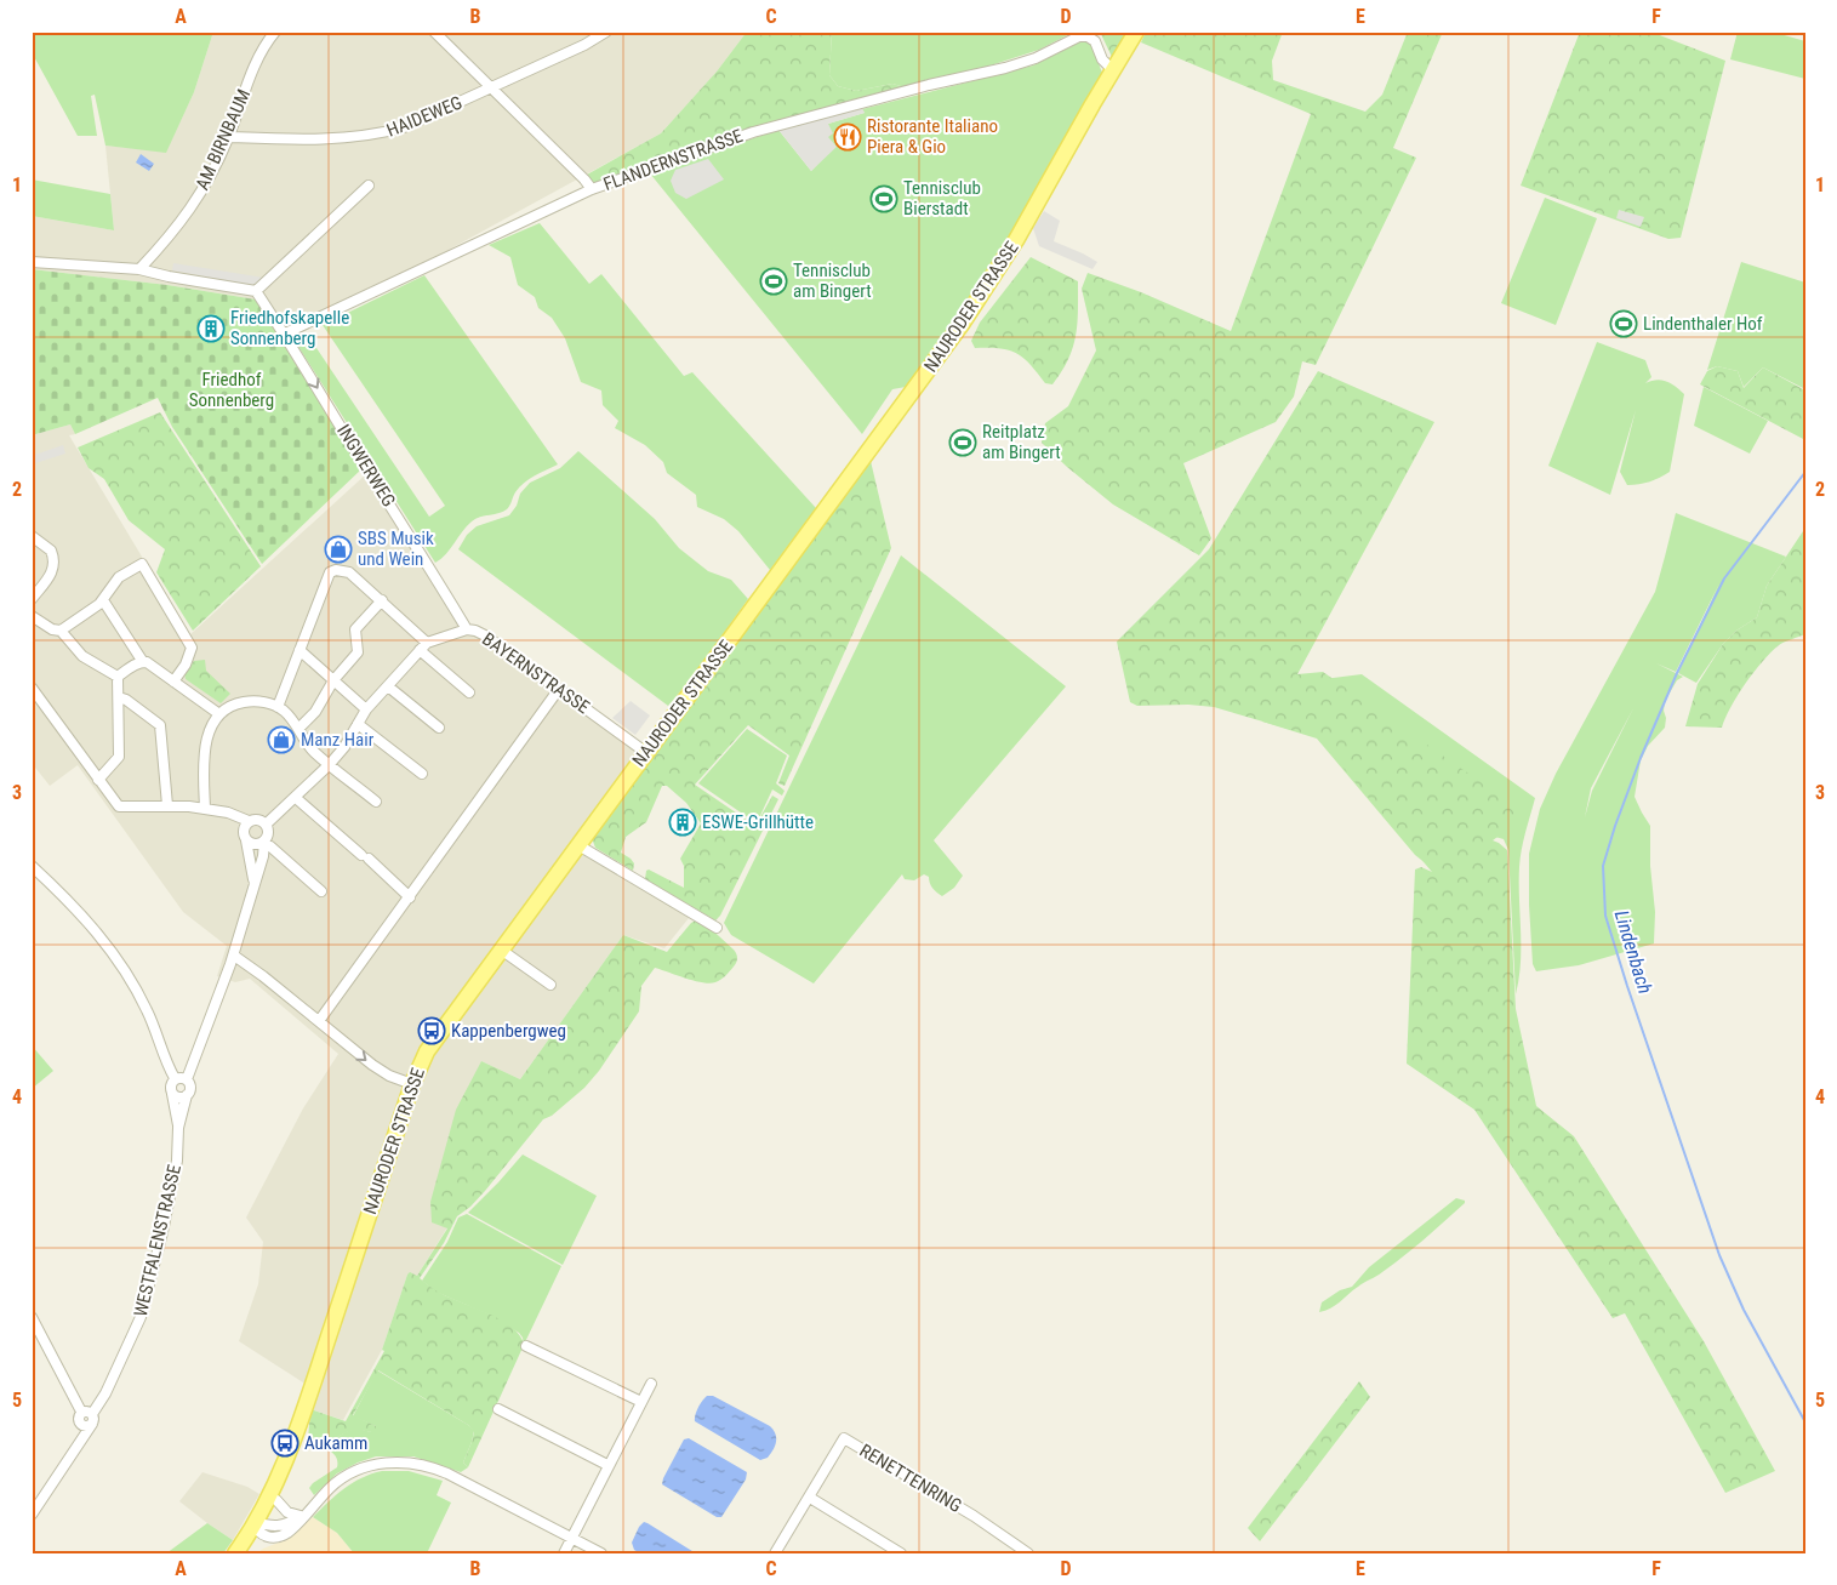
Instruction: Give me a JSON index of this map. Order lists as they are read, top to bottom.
{
  "streets": {
    "main road": ["NAURODER STRASSE"],
    "street": [
      "HAIDEWEG",
      "AM BIRNBAUM",
      "FLANDERNSTRASSE",
      "INGWERWEG",
      "BAYERNSTRASSE",
      "WESTFALENSTRASSE",
      "RENETTENRING"
    ]
  },
  "crossings": [
    ["HAIDEWEG", "AM BIRNBAUM"],
    ["FLANDERNSTRASSE", "NAURODER STRASSE"],
    ["FLANDERNSTRASSE", "INGWERWEG"],
    ["NAURODER STRASSE", "BAYERNSTRASSE"],
    ["INGWERWEG", "BAYERNSTRASSE"]
  ],
  "one_way": ["INGWERWEG"],
  "water": ["Lindenbach"],
  "parks": ["Friedhof Sonnenberg"],
  "places": {
    "restaurant": ["Ristorante Italiano Piera & Gio"],
    "sports": [
      "Tennisclub Bierstadt",
      "Tennisclub am Bingert",
      "Lindenthaler Hof",
      "Reitplatz am Bingert"
    ],
    "building": ["Friedhofskapelle Sonnenberg", "ESWE-Grillhütte"],
    "shop": ["SBS Musik und Wein", "Manz Hair"],
    "bus stop": ["Kappenbergweg", "Aukamm"]
  },
  "grid": {
    "columns": [
      "A",
      "B",
      "C",
      "D",
      "E",
      "F"
    ],
    "rows": [
      "1",
      "2",
      "3",
      "4",
      "5"
    ]
  }
}
